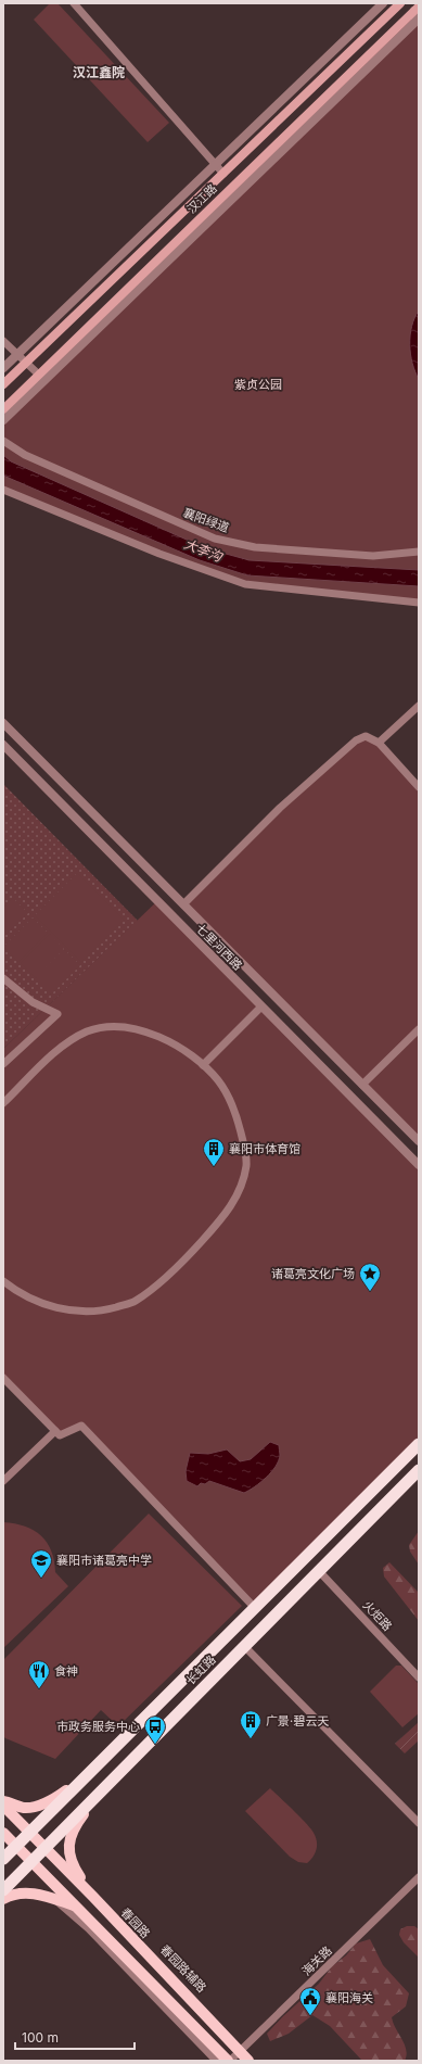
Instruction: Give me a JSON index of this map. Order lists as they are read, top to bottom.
{
  "streets": {
    "highway": ["长虹路"],
    "main road": ["汉江路", "春园路"],
    "street": [
      "襄阳绿道",
      "七里河西路",
      "火炬路",
      "海关路",
      "春园路辅路"
    ]
  },
  "crossings": [
    ["火炬路", "长虹路"],
    ["长虹路", "春园路"],
    ["春园路", "海关路"],
    ["春园路", "春园路辅路"],
    ["海关路", "春园路辅路"]
  ],
  "districts": ["汉江鑫院"],
  "water": ["大李沟"],
  "parks": ["紫贞公园"],
  "places": {
    "building": ["襄阳市体育馆", "广景·碧云天"],
    "place": ["诸葛亮文化广场"],
    "school or university": ["襄阳市诸葛亮中学"],
    "restaurant": ["食神"],
    "bus stop": ["市政务服务中心"],
    "public building": ["襄阳海关"]
  },
  "scale_bar": "100 m"
}
